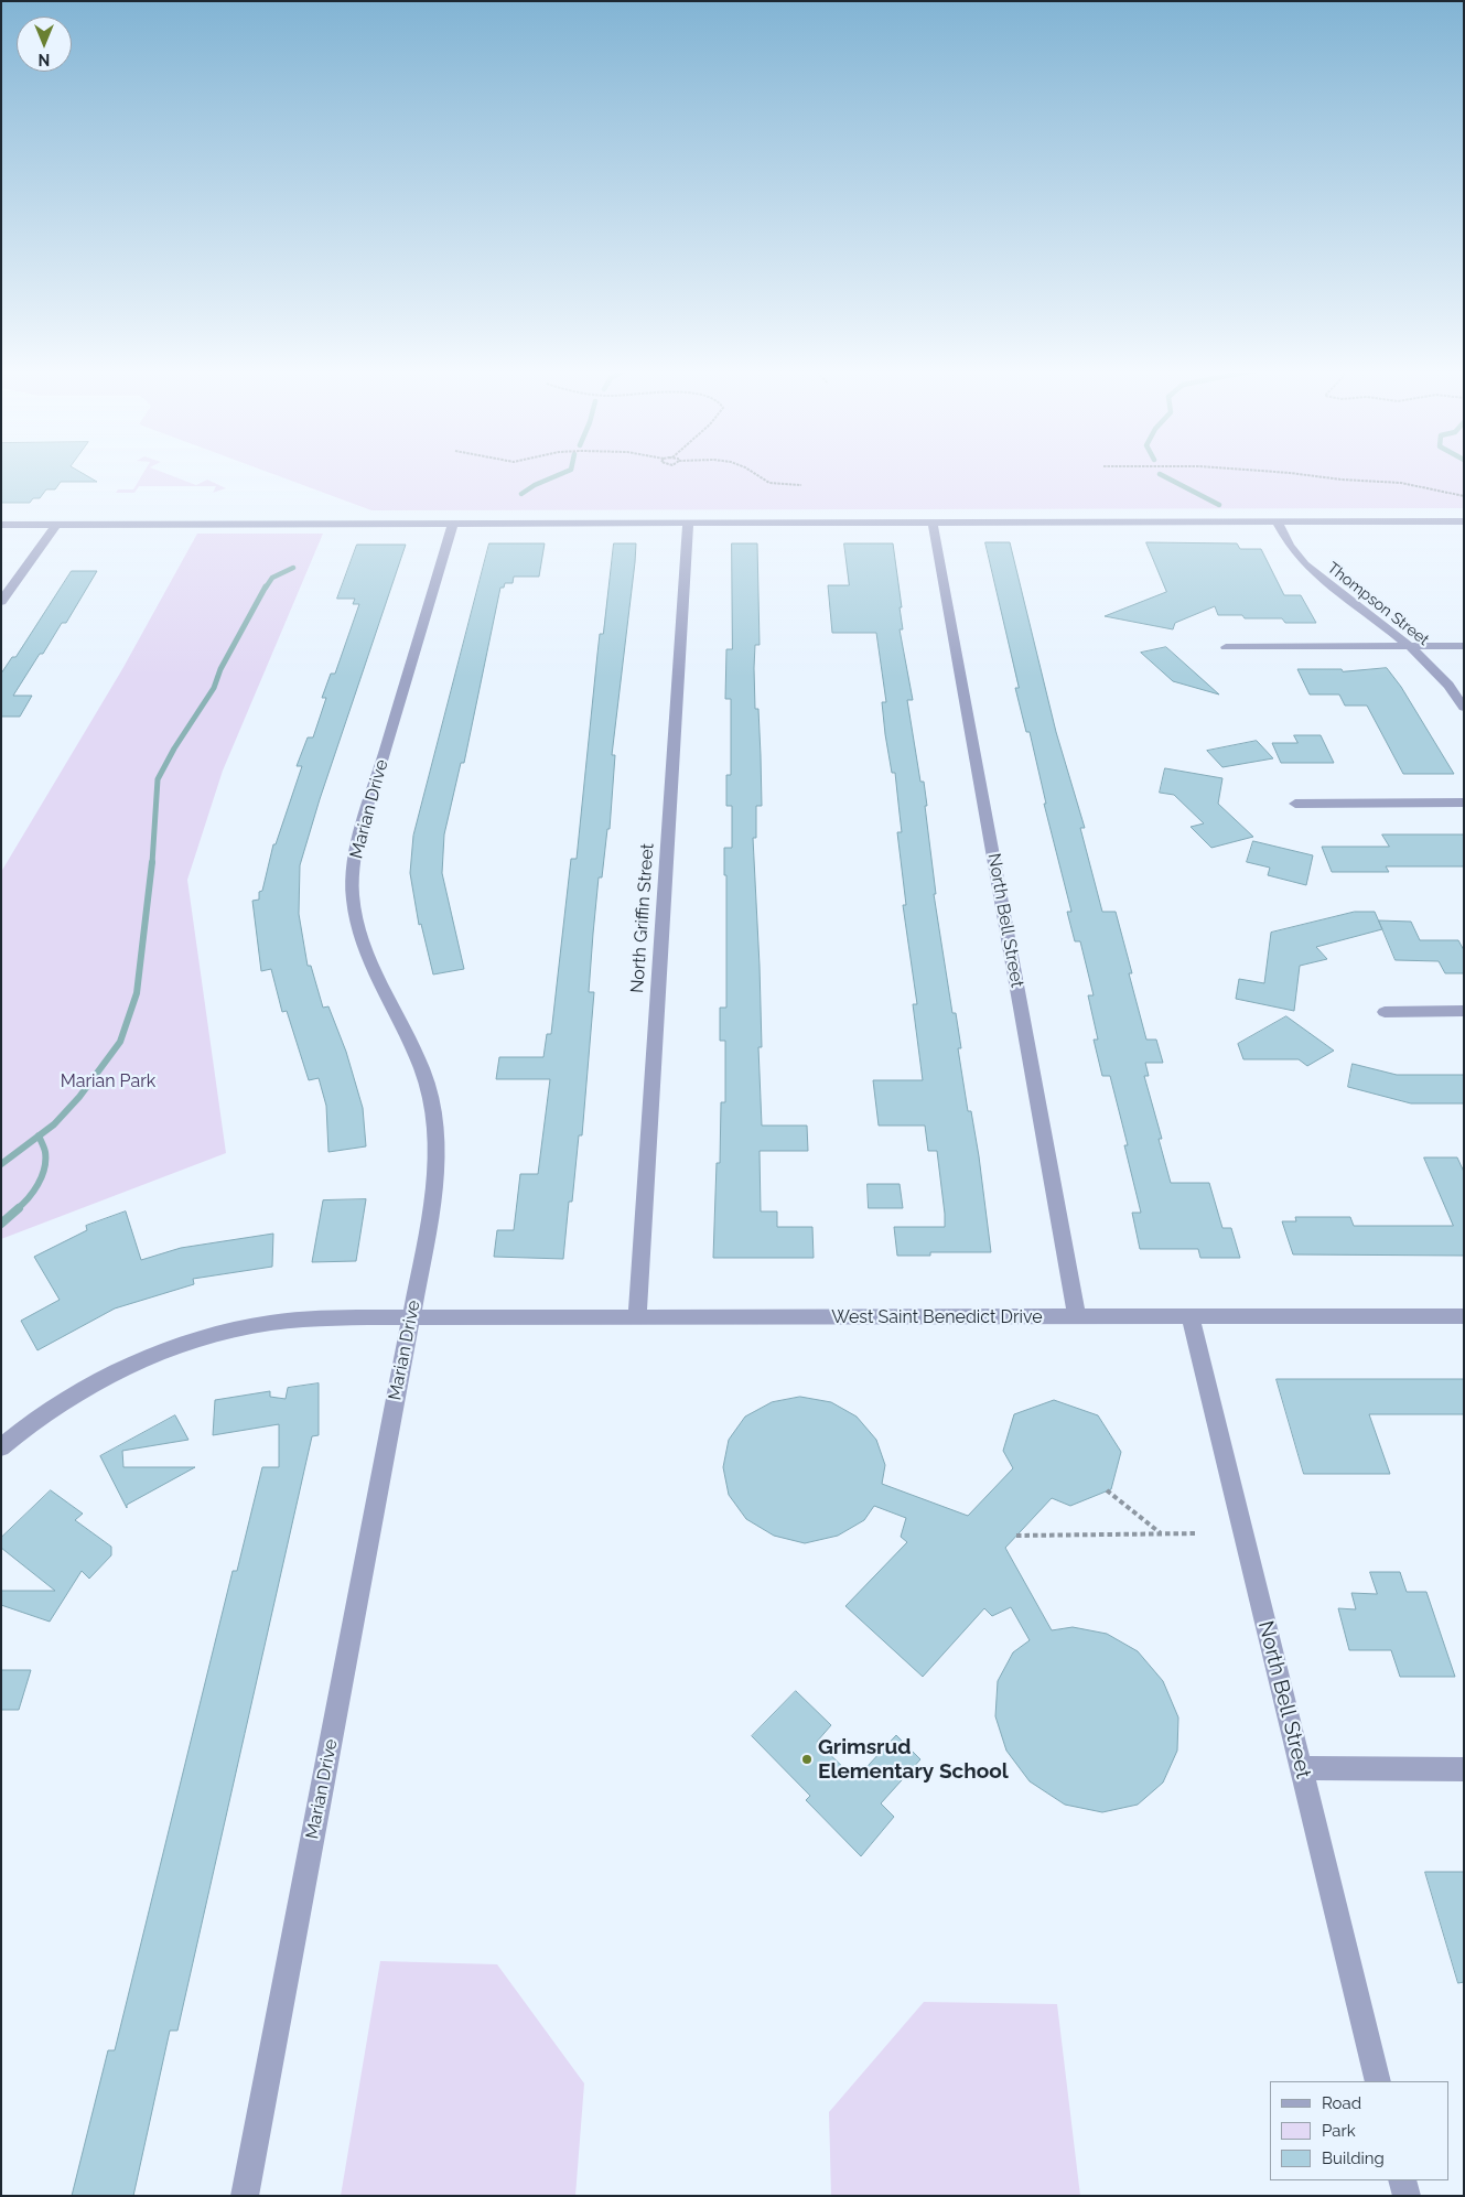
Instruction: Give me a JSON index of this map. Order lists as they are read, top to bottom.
{
  "streets": {
    "street": [
      "Thompson Street",
      "Marian Drive",
      "North Griffin Street",
      "North Bell Street",
      "West Saint Benedict Drive"
    ]
  },
  "crossings": [
    ["Marian Drive", "West Saint Benedict Drive"],
    ["North Griffin Street", "West Saint Benedict Drive"],
    ["North Bell Street", "West Saint Benedict Drive"]
  ],
  "parks": ["Marian Park"],
  "places": ["Grimsrud Elementary School"],
  "legend": ["Road", "Park", "Building"],
  "north": "bottom"
}
